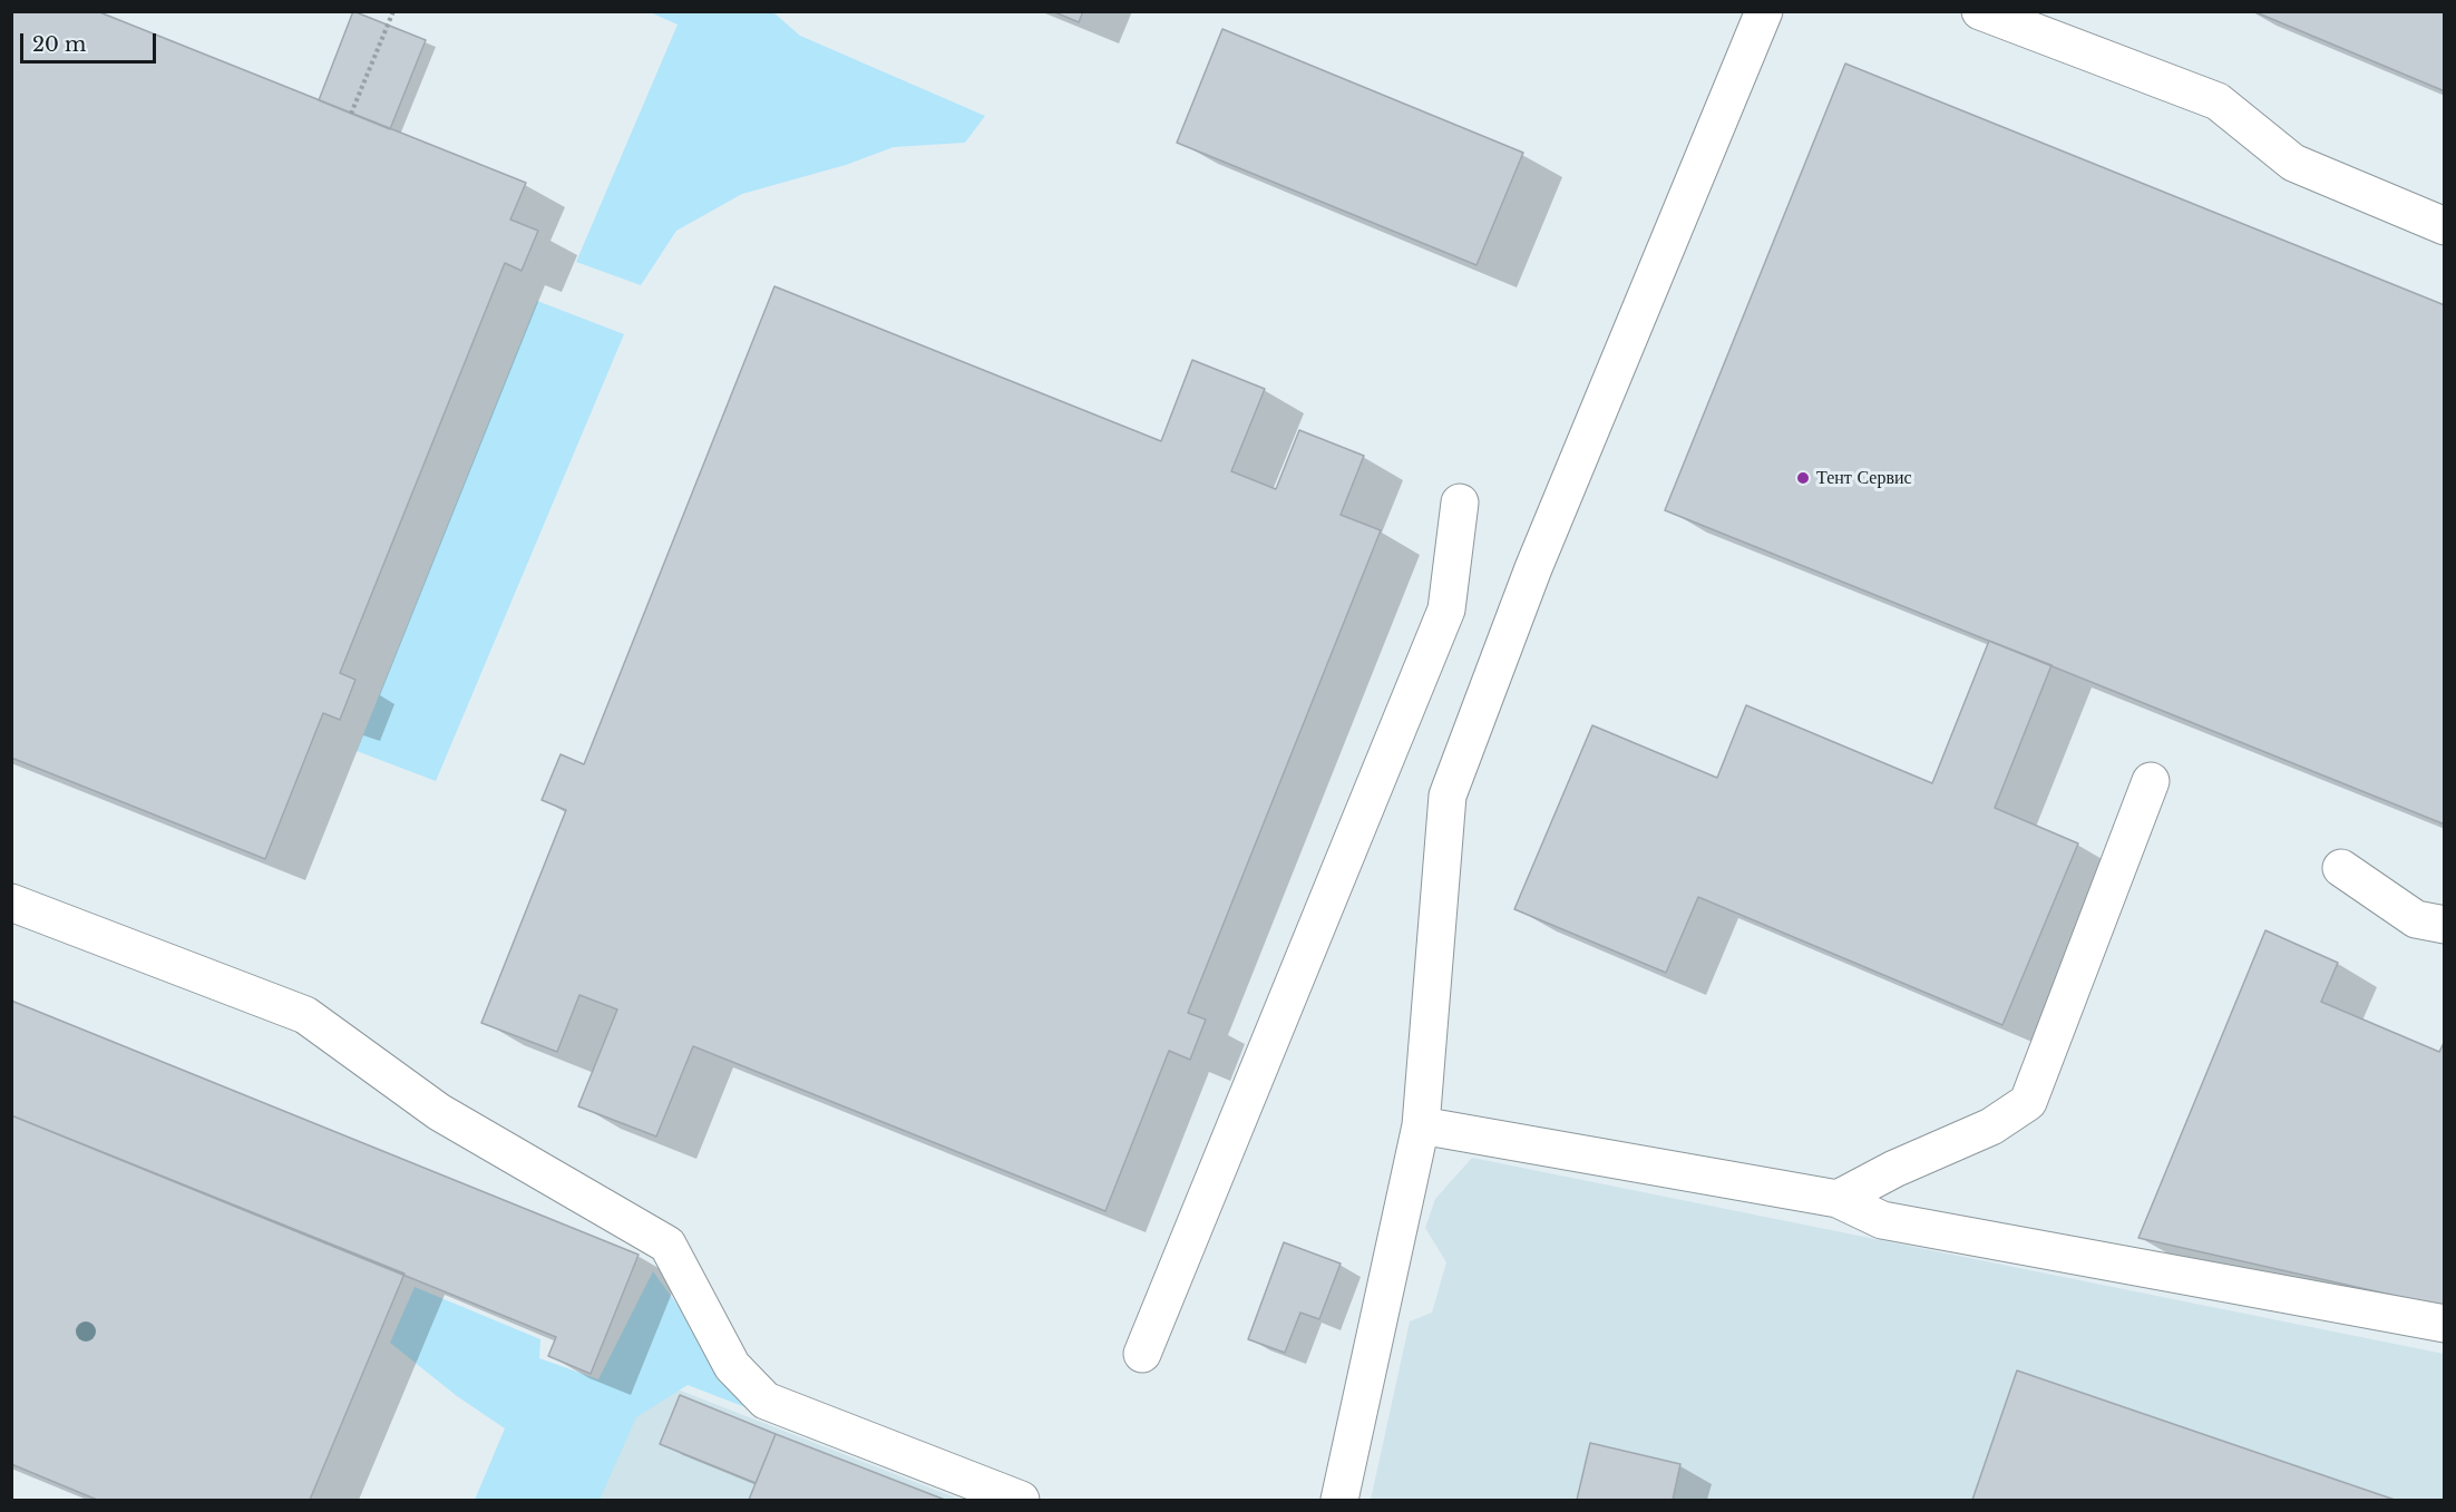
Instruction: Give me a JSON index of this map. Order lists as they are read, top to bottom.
{
  "places": ["Тент Сервис"],
  "scale_bar": "20 m"
}
